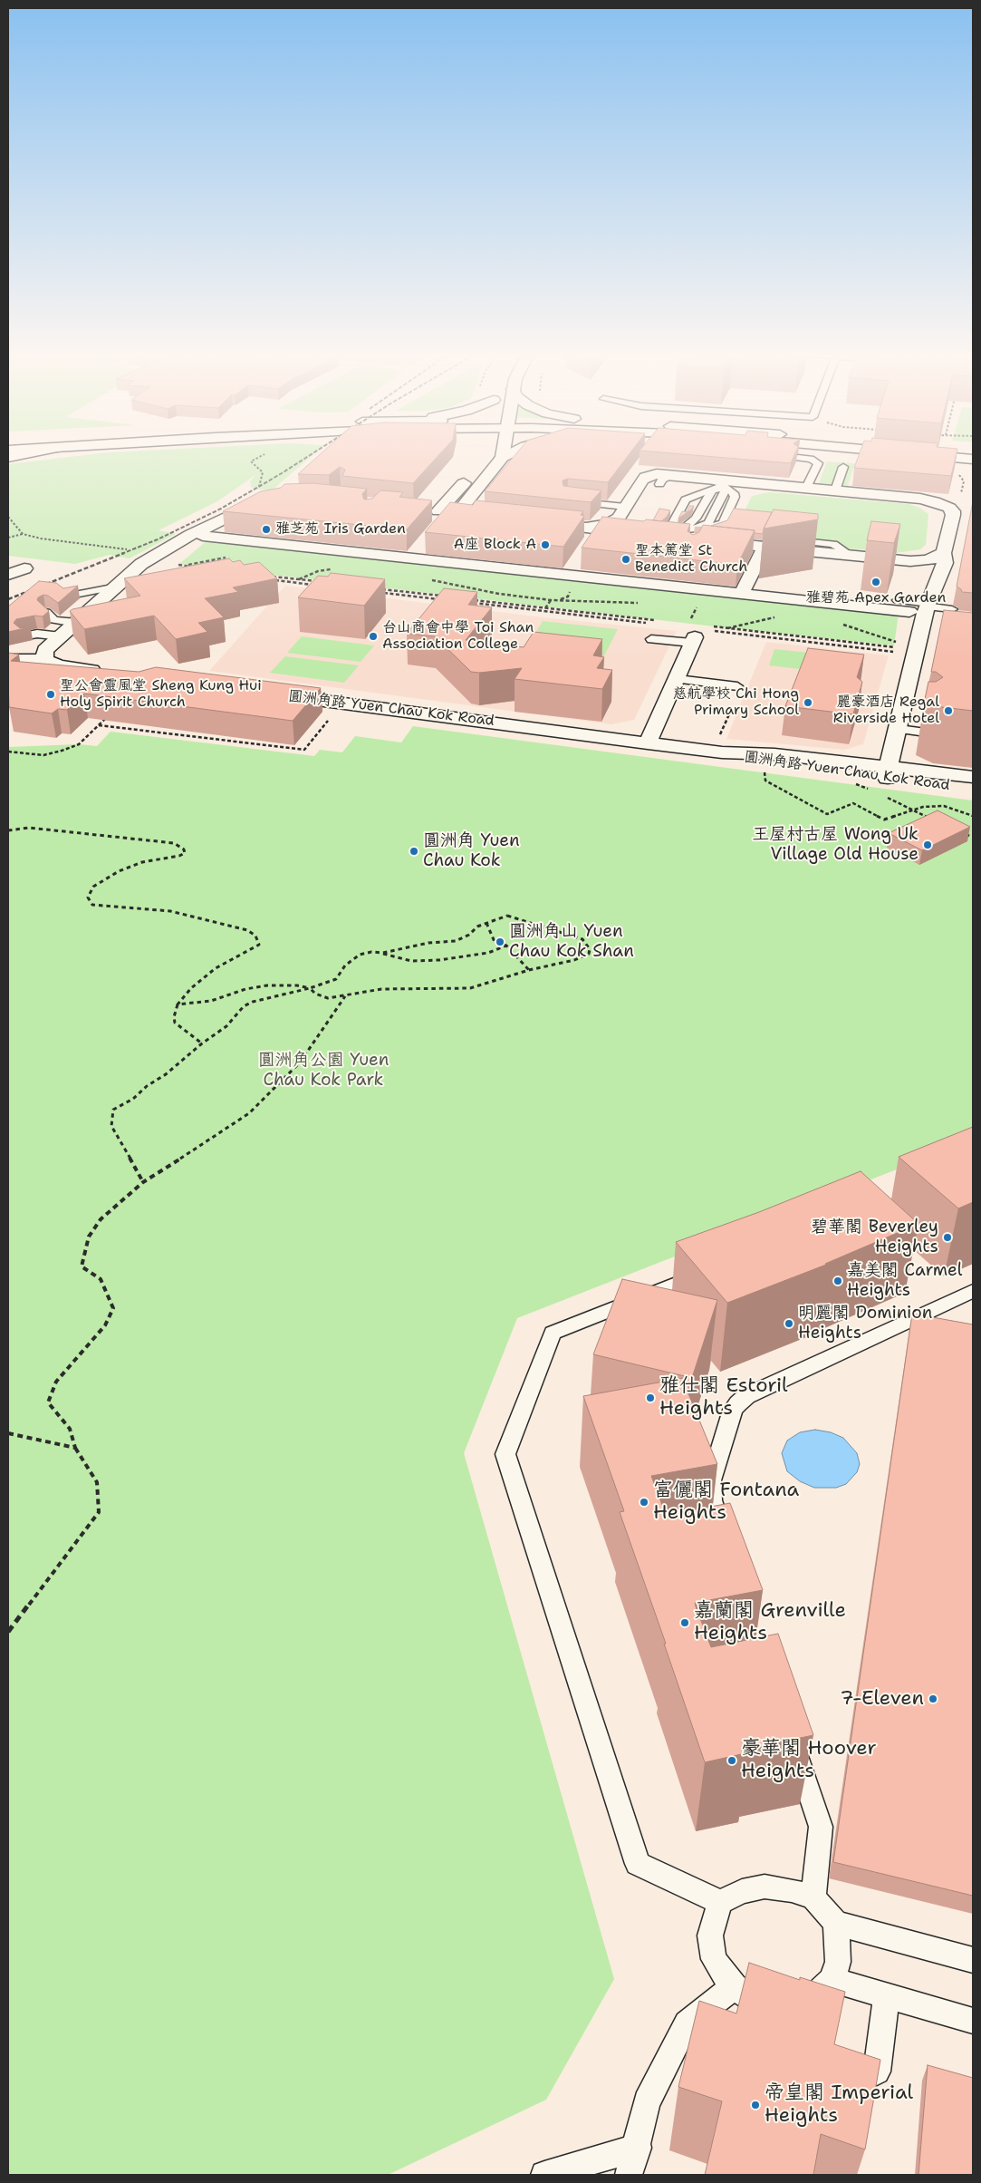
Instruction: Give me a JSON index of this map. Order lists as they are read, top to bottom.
{
  "streets": {
    "main road": ["圓洲角路 Yuen Chau Kok Road"]
  },
  "parks": ["圓洲角公園 Yuen Chau Kok Park"],
  "places": [
    "雅芝苑 Iris Garden",
    "A座 Block A",
    "聖本篤堂 St Benedict Church",
    "雅碧苑 Apex Garden",
    "台山商會中學 Toi Shan Association College",
    "聖公會靈風堂 Sheng Kung Hui Holy Spirit Church",
    "慈航學校 Chi Hong Primary School",
    "麗豪酒店 Regal Riverside Hotel",
    "王屋村古屋 Wong Uk Village Old House",
    "圓洲角 Yuen Chau Kok",
    "圓洲角山 Yuen Chau Kok Shan",
    "碧華閣 Beverley Heights",
    "嘉美閣 Carmel Heights",
    "明麗閣 Dominion Heights",
    "雅仕閣 Estoril Heights",
    "富儷閣 Fontana Heights",
    "嘉蘭閣 Grenville Heights",
    "7-Eleven",
    "豪華閣 Hoover Heights",
    "帝皇閣 Imperial Heights"
  ]
}
